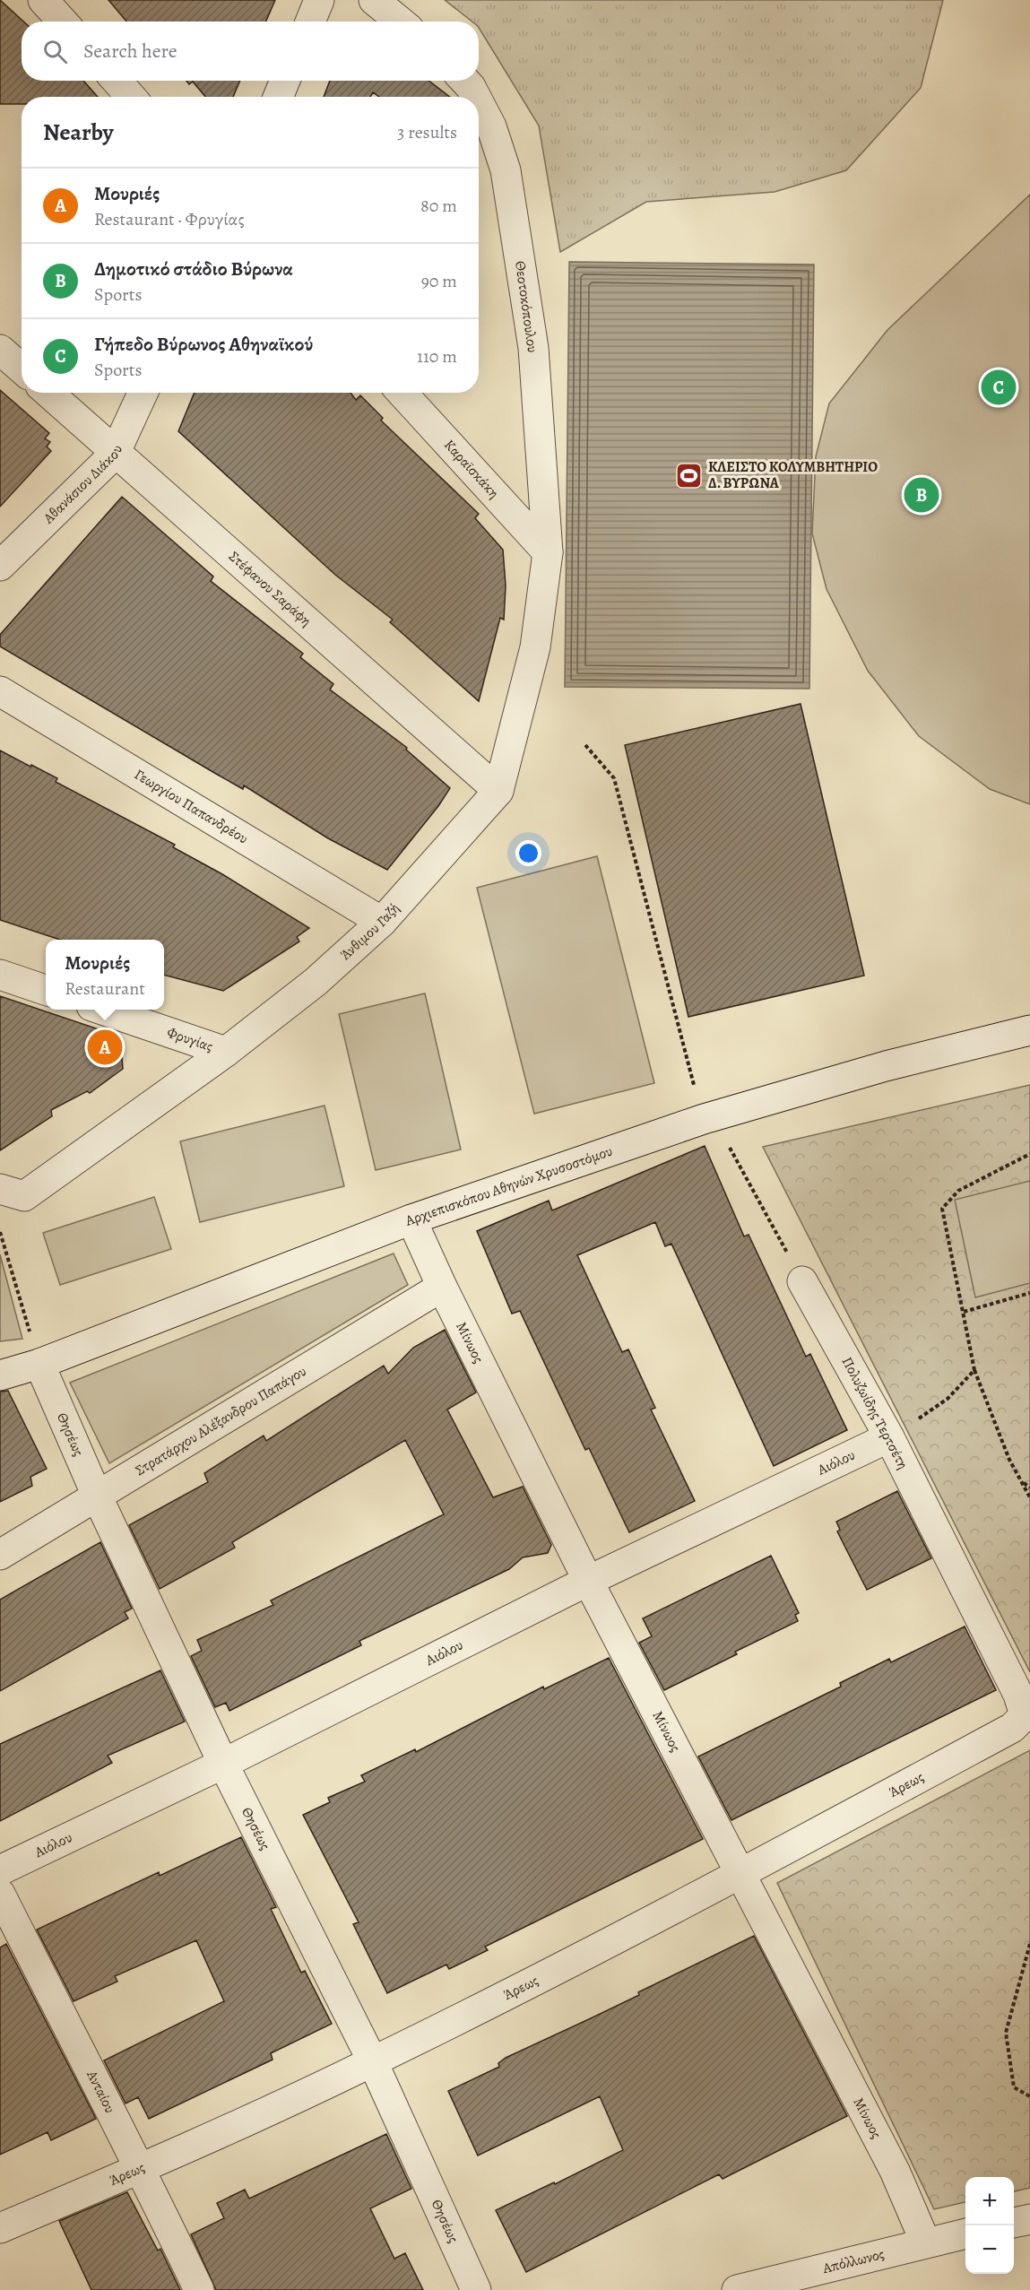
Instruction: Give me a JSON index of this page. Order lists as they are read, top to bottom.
{
  "streets": {
    "street": [
      "Θεοτοκόπουλου",
      "Καραϊσκάκη",
      "Αθανάσιου Διάκου",
      "Στέφανου Σαράφη",
      "Γεωργίου Παπανδρέου",
      "Άνθιμου Γαζή",
      "Φρυγίας",
      "Αρχιεπισκόπου Αθηνών Χρυσοστόμου",
      "Μίνωος",
      "Πολυζωίδης Τερτσέτη",
      "Στρατάρχου Αλέξανδρου Παπάγου",
      "Θησέως",
      "Αιόλου",
      "Άρεως",
      "Ανταίου",
      "Απόλλωνος"
    ]
  },
  "crossings": [
    ["Θεοτοκόπουλου", "Καραϊσκάκη"],
    ["Θεοτοκόπουλου", "Άνθιμου Γαζή"],
    ["Καραϊσκάκη", "Άνθιμου Γαζή"],
    ["Αθανάσιου Διάκου", "Στέφανου Σαράφη"],
    ["Στέφανου Σαράφη", "Άνθιμου Γαζή"],
    ["Γεωργίου Παπανδρέου", "Άνθιμου Γαζή"],
    ["Άνθιμου Γαζή", "Φρυγίας"],
    ["Αρχιεπισκόπου Αθηνών Χρυσοστόμου", "Μίνωος"],
    ["Αρχιεπισκόπου Αθηνών Χρυσοστόμου", "Θησέως"],
    ["Μίνωος", "Στρατάρχου Αλέξανδρου Παπάγου"],
    ["Μίνωος", "Αιόλου"],
    ["Μίνωος", "Άρεως"],
    ["Μίνωος", "Απόλλωνος"],
    ["Πολυζωίδης Τερτσέτη", "Αιόλου"],
    ["Πολυζωίδης Τερτσέτη", "Άρεως"],
    ["Στρατάρχου Αλέξανδρου Παπάγου", "Θησέως"],
    ["Θησέως", "Αιόλου"],
    ["Θησέως", "Άρεως"],
    ["Άρεως", "Ανταίου"]
  ],
  "places": {
    "sports": ["ΚΛΕΙΣΤΟ ΚΟΛΥΜΒΗΤΗΡΙΟ Δ. ΒΥΡΩΝΑ"]
  },
  "page": {
    "search": "Search here",
    "heading": ["Nearby", "3 results"],
    "list": [
      {
        "mark": "A",
        "name": "Μουριές",
        "note": "Restaurant · Φρυγίας",
        "value": "80 m"
      },
      {
        "mark": "B",
        "name": "Δημοτικό στάδιο Βύρωνα",
        "note": "Sports",
        "value": "90 m"
      },
      {
        "mark": "C",
        "name": "Γήπεδο Βύρωνος Αθηναϊκού",
        "note": "Sports",
        "value": "110 m"
      }
    ],
    "pins": ["C", "B", "A"],
    "popup": ["Μουριές", "Restaurant"],
    "map_buttons": ["+", "−"]
  }
}
